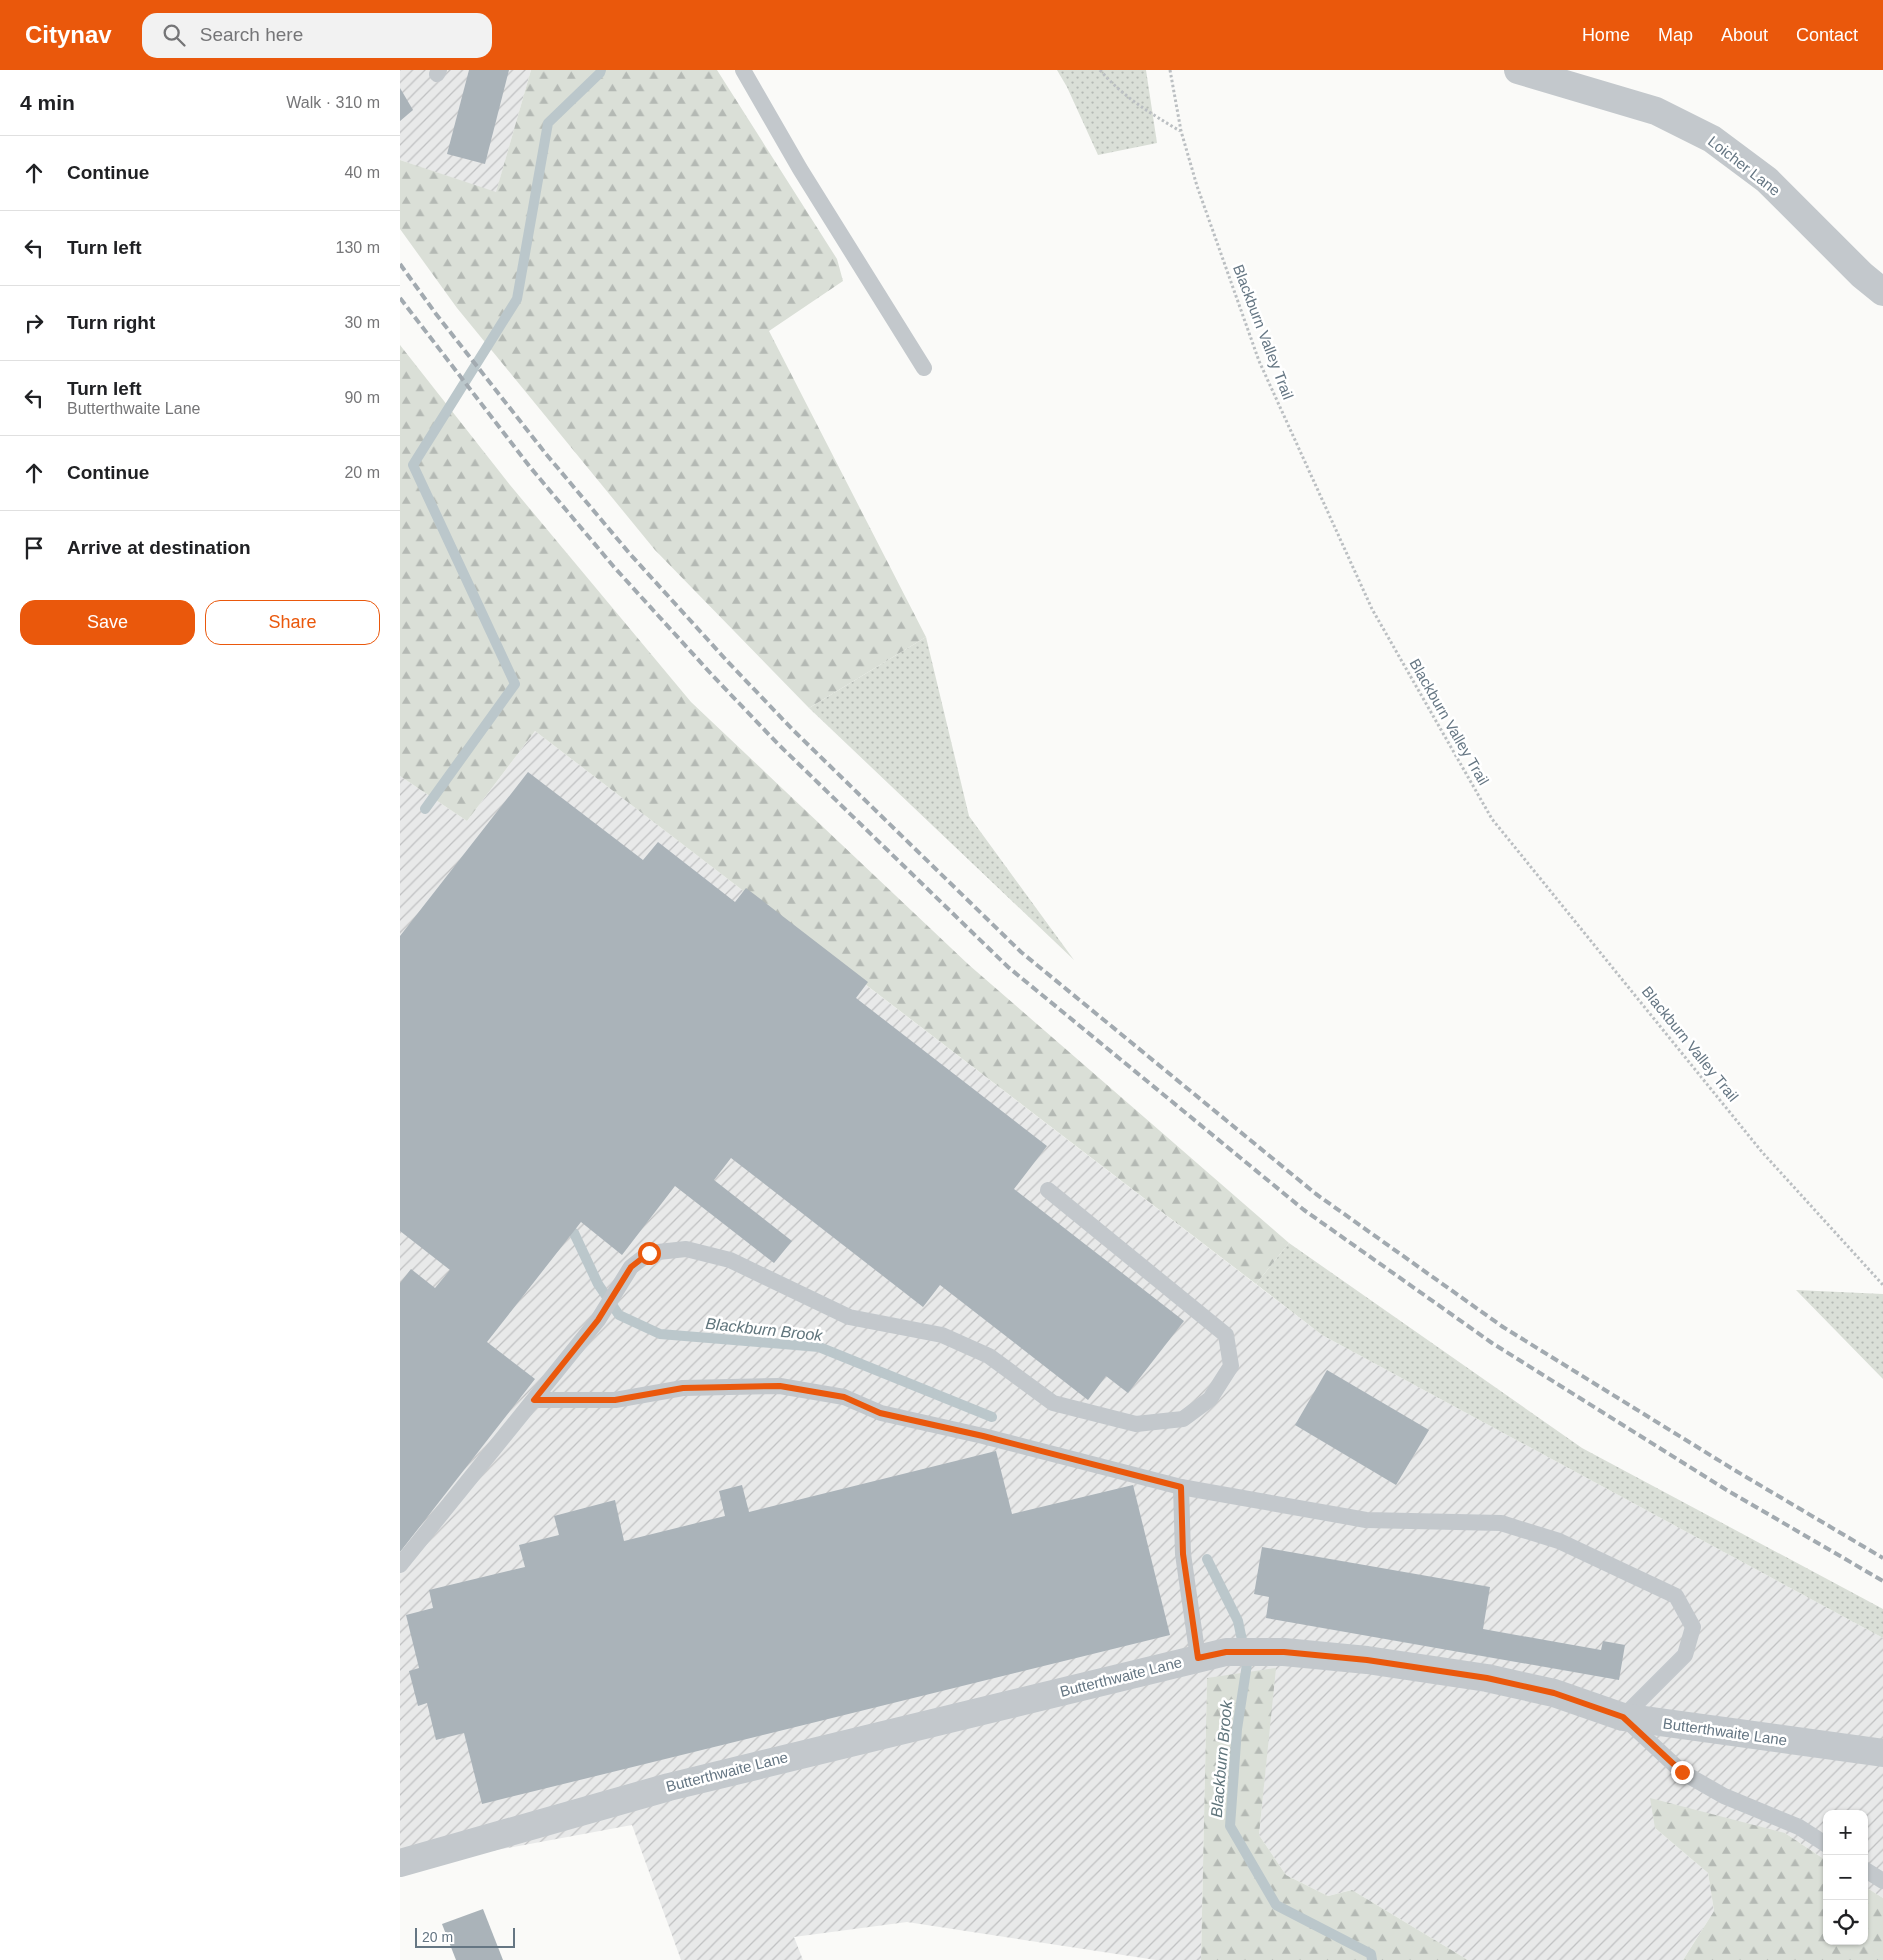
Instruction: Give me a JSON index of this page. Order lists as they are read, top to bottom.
{
  "streets": {
    "street": ["Loicher Lane", "Butterthwaite Lane"],
    "path": ["Blackburn Valley Trail"]
  },
  "water": ["Blackburn Brook"],
  "scale_bar": "20 m",
  "page": {
    "header": "Citynav",
    "search": "Search here",
    "nav": [
      "Home",
      "Map",
      "About",
      "Contact"
    ],
    "heading": ["4 min", "Walk · 310 m"],
    "list": [
      ["Continue", "40 m"],
      ["Turn left", "130 m"],
      ["Turn right", "30 m"],
      ["Turn left", "Butterthwaite Lane", "90 m"],
      ["Continue", "20 m"],
      "Arrive at destination"
    ],
    "buttons": ["Save", "Share"],
    "map_buttons": ["+", "−"],
    "scale": "20 m"
  }
}
